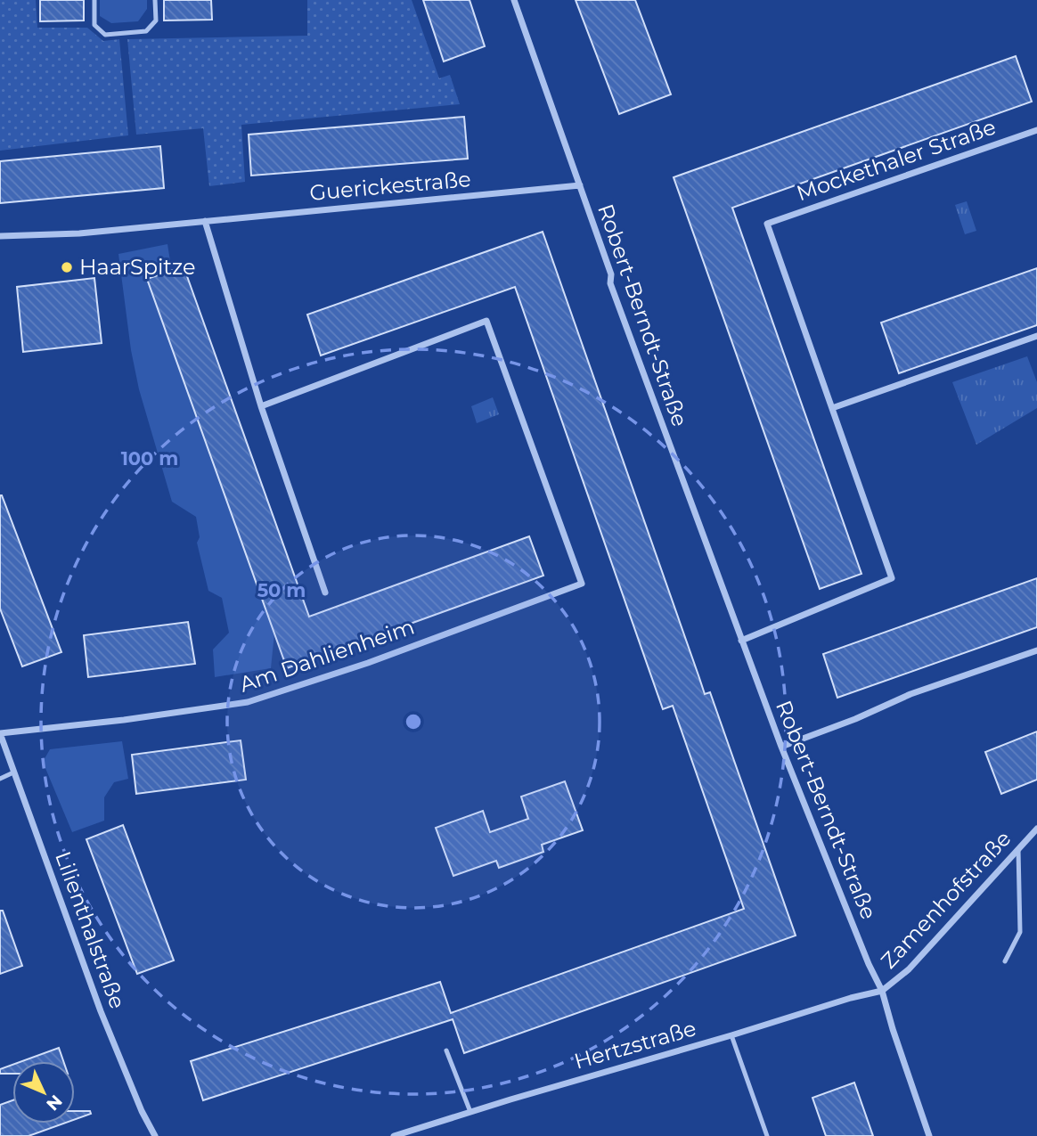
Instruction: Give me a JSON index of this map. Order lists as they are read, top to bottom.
{
  "streets": {
    "street": [
      "Mockethaler Straße",
      "Guerickestraße",
      "Robert-Berndt-Straße",
      "Am Dahlienheim",
      "Zamenhofstraße",
      "Lilienthalstraße",
      "Hertzstraße"
    ]
  },
  "crossings": [
    ["Guerickestraße", "Robert-Berndt-Straße"],
    ["Robert-Berndt-Straße", "Zamenhofstraße"],
    ["Robert-Berndt-Straße", "Hertzstraße"],
    ["Am Dahlienheim", "Lilienthalstraße"],
    ["Zamenhofstraße", "Hertzstraße"]
  ],
  "places": ["HaarSpitze"],
  "north": "bottom right",
  "rings": ["100 m", "50 m"]
}
